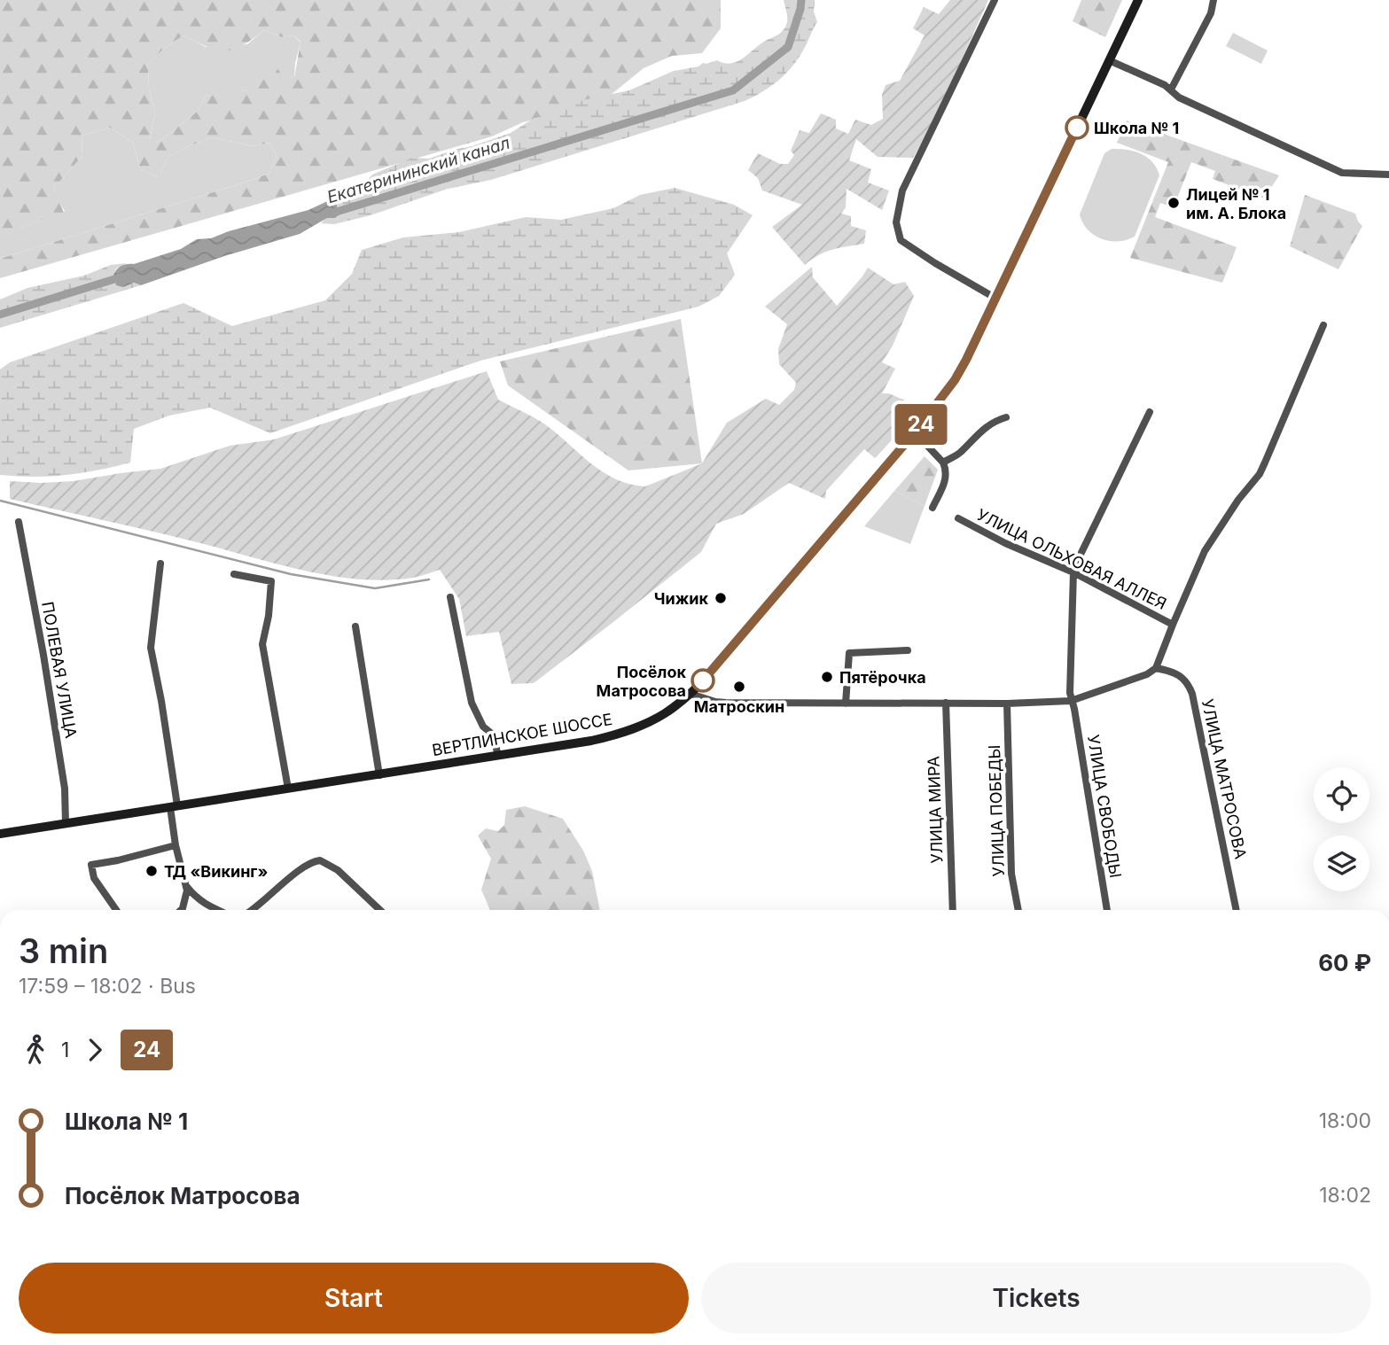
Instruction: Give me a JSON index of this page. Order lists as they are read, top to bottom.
{
  "streets": {
    "main road": ["ВЕРТЛИНСКОЕ ШОССЕ"],
    "street": [
      "УЛИЦА ОЛЬХОВАЯ АЛЛЕЯ",
      "ПОЛЕВАЯ УЛИЦА",
      "УЛИЦА МАТРОСОВА",
      "УЛИЦА СВОБОДЫ",
      "УЛИЦА МИРА",
      "УЛИЦА ПОБЕДЫ"
    ]
  },
  "crossings": [
    ["УЛИЦА ОЛЬХОВАЯ АЛЛЕЯ", "УЛИЦА СВОБОДЫ"],
    ["ПОЛЕВАЯ УЛИЦА", "ВЕРТЛИНСКОЕ ШОССЕ"]
  ],
  "water": ["Екатерининский канал"],
  "places": [
    "Школа № 1",
    "Лицей № 1 им. А. Блока",
    "Чижик",
    "Пятёрочка",
    "Посёлок Матросова",
    "Матроскин",
    "ТД «Викинг»"
  ],
  "lines": ["bus line 24"],
  "page": {
    "on_map": "24",
    "heading": ["3 min", "17:59 – 18:02 · Bus", "60 ₽"],
    "legs": ["1", "24"],
    "list": [
      {
        "name": "Школа № 1",
        "value": "18:00"
      },
      {
        "name": "Посёлок Матросова",
        "value": "18:02"
      }
    ],
    "buttons": ["Start", "Tickets"]
  }
}
